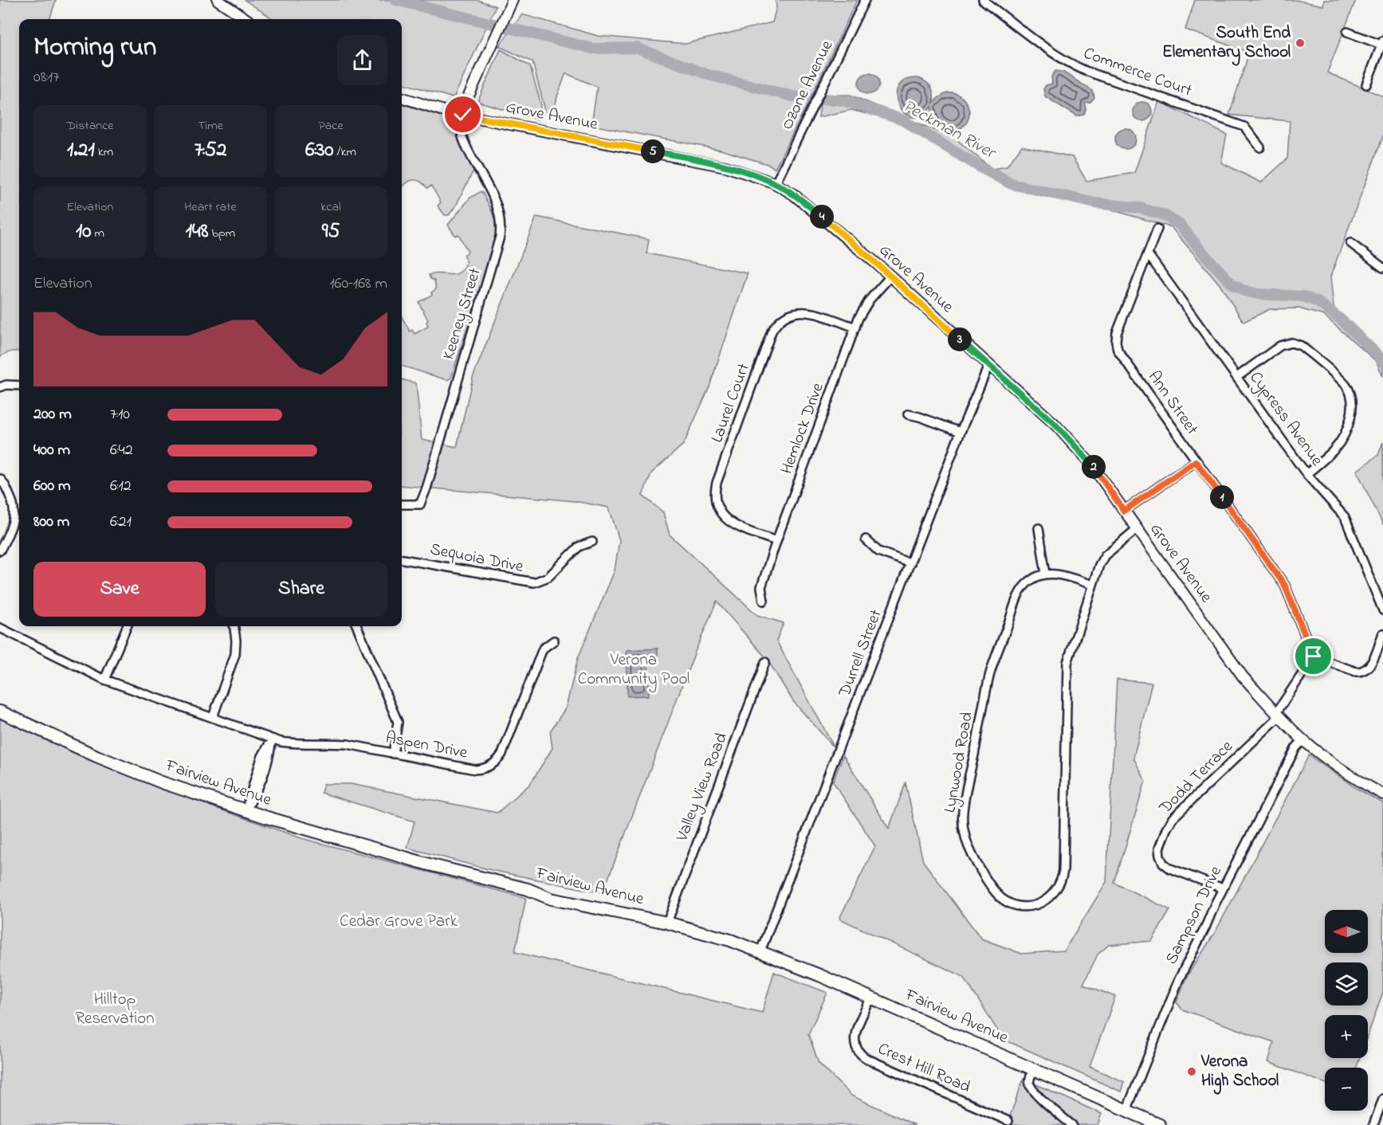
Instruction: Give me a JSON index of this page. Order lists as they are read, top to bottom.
{
  "streets": {
    "main road": ["Fairview Avenue"],
    "street": [
      "Commerce Court",
      "Ozone Avenue",
      "Grove Avenue",
      "Keeney Street",
      "Laurel Court",
      "Ann Street",
      "Cypress Avenue",
      "Hemlock Drive",
      "Sequoia Drive",
      "Durrell Street",
      "Aspen Drive",
      "Lynwood Road",
      "Dodd Terrace",
      "Valley View Road",
      "Sampson Drive",
      "Crest Hill Road"
    ]
  },
  "crossings": [
    ["Ozone Avenue", "Grove Avenue"],
    ["Grove Avenue", "Keeney Street"],
    ["Grove Avenue", "Hemlock Drive"],
    ["Grove Avenue", "Durrell Street"],
    ["Grove Avenue", "Lynwood Road"],
    ["Grove Avenue", "Dodd Terrace"],
    ["Grove Avenue", "Sampson Drive"],
    ["Laurel Court", "Hemlock Drive"],
    ["Ann Street", "Cypress Avenue"],
    ["Durrell Street", "Fairview Avenue"],
    ["Dodd Terrace", "Sampson Drive"],
    ["Fairview Avenue", "Valley View Road"],
    ["Fairview Avenue", "Sampson Drive"],
    ["Fairview Avenue", "Crest Hill Road"]
  ],
  "water": ["Peckman River"],
  "parks": ["Verona Community Pool", "Cedar Grove Park", "Hilltop Reservation"],
  "places": ["South End Elementary School", "Verona High School"],
  "north": "left",
  "page": {
    "heading": ["Morning run", "08:17"],
    "stats": [
      ["Distance", "1.21 km"],
      ["Time", "7:52"],
      ["Pace", "6:30 /km"],
      ["Elevation", "10 m"],
      ["Heart rate", "148 bpm"],
      ["kcal", "95"]
    ],
    "pins": [
      "5",
      "4",
      "3",
      "2",
      "1"
    ],
    "chart": ["Elevation", "160–168 m"],
    "list": [
      {
        "name": "200 m",
        "note": "7:10"
      },
      {
        "name": "400 m",
        "note": "6:42"
      },
      {
        "name": "600 m",
        "note": "6:12"
      },
      {
        "name": "800 m",
        "note": "6:21"
      }
    ],
    "buttons": ["Save", "Share"],
    "map_buttons": ["+", "−"]
  }
}
